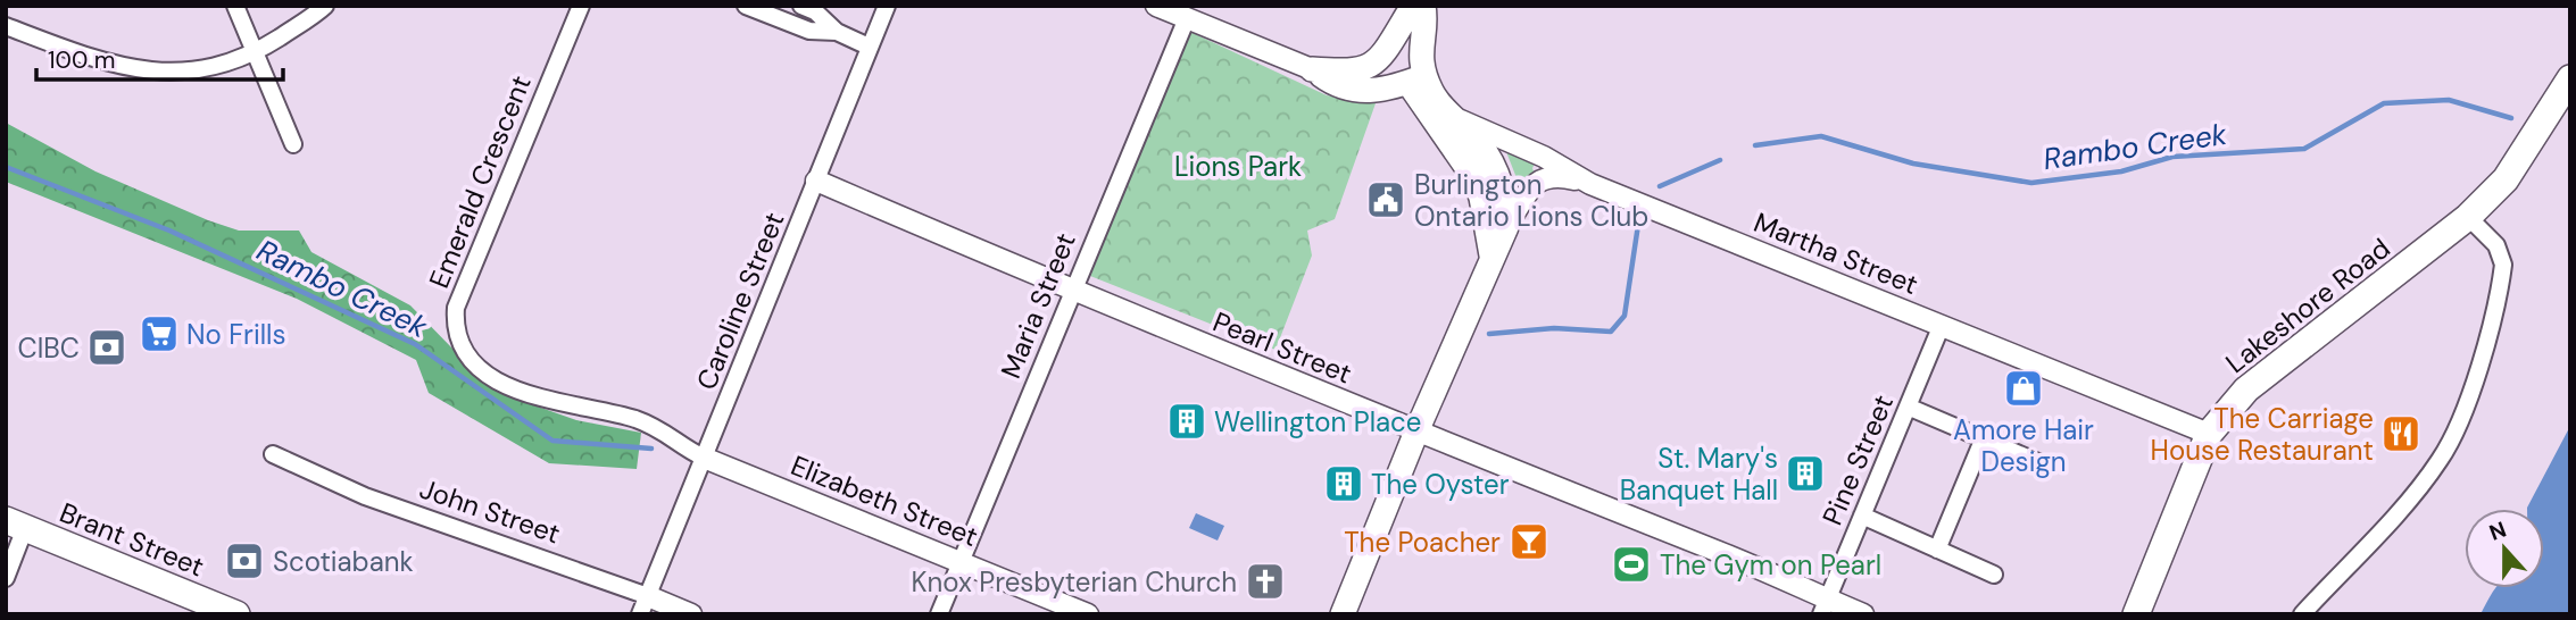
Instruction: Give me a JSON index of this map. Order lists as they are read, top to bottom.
{
  "streets": {
    "main road": ["Lakeshore Road", "Brant Street"],
    "street": [
      "Emerald Crescent",
      "Martha Street",
      "Caroline Street",
      "Maria Street",
      "Pearl Street",
      "Pine Street",
      "Elizabeth Street",
      "John Street"
    ]
  },
  "crossings": [
    ["Emerald Crescent", "Caroline Street"],
    ["Emerald Crescent", "Elizabeth Street"],
    ["Martha Street", "Lakeshore Road"],
    ["Martha Street", "Pine Street"],
    ["Caroline Street", "Pearl Street"],
    ["Caroline Street", "Elizabeth Street"],
    ["Caroline Street", "John Street"],
    ["Maria Street", "Pearl Street"],
    ["Maria Street", "Elizabeth Street"],
    ["Pearl Street", "Pine Street"]
  ],
  "water": ["Rambo Creek"],
  "parks": ["Lions Park"],
  "places": {
    "public building": ["Burlington Ontario Lions Club"],
    "supermarket": ["No Frills"],
    "bank": ["CIBC", "Scotiabank"],
    "shop": ["Amore Hair Design"],
    "building": ["Wellington Place", "St. Mary's Banquet Hall", "The Oyster"],
    "restaurant": ["The Carriage House Restaurant"],
    "bar": ["The Poacher"],
    "sports": ["The Gym on Pearl"],
    "church": ["Knox Presbyterian Church"]
  },
  "scale_bar": "100 m",
  "north": "top"
}
